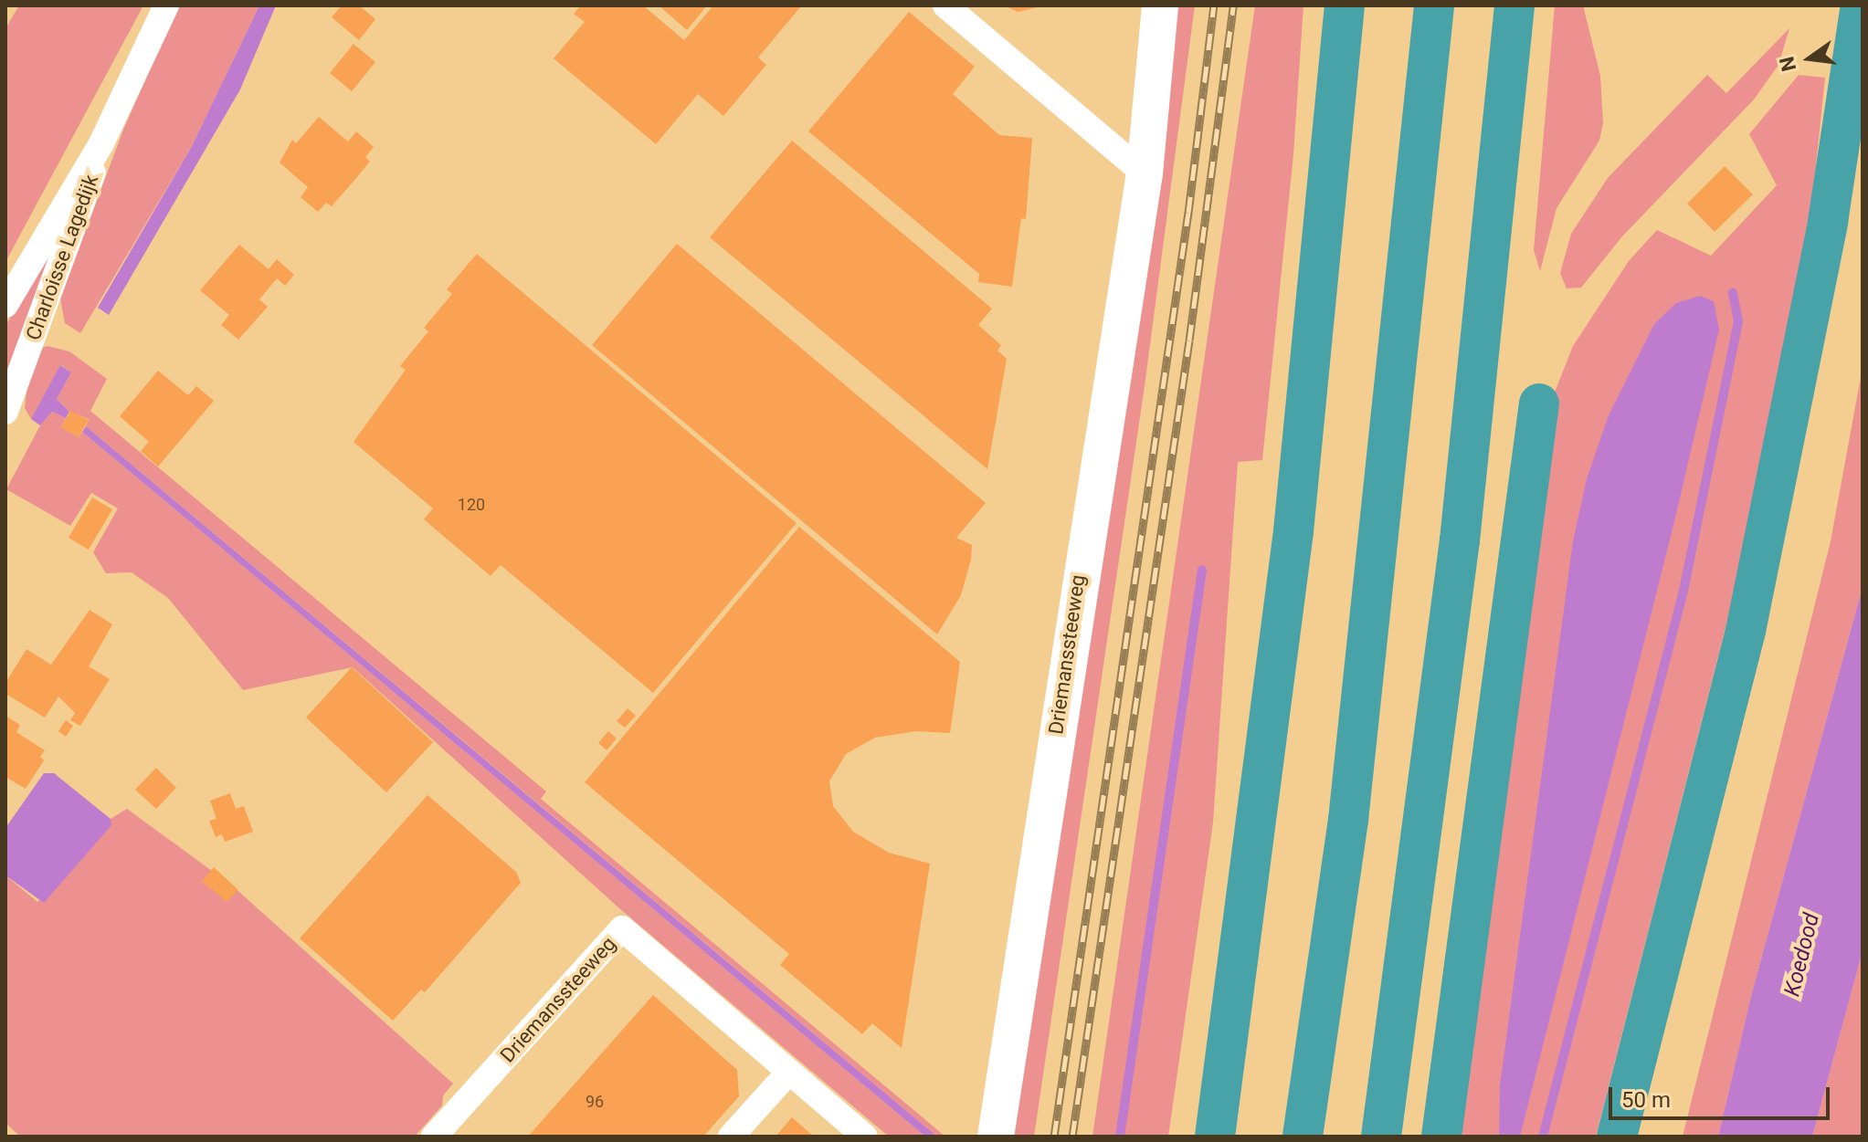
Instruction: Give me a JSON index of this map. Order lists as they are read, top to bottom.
{
  "streets": {
    "main road": ["Driemanssteeweg"],
    "street": ["Charloisse Lagedijk"]
  },
  "water": ["Koedood"],
  "house_numbers": ["120", "96"],
  "scale_bar": "50 m",
  "north": "left"
}
